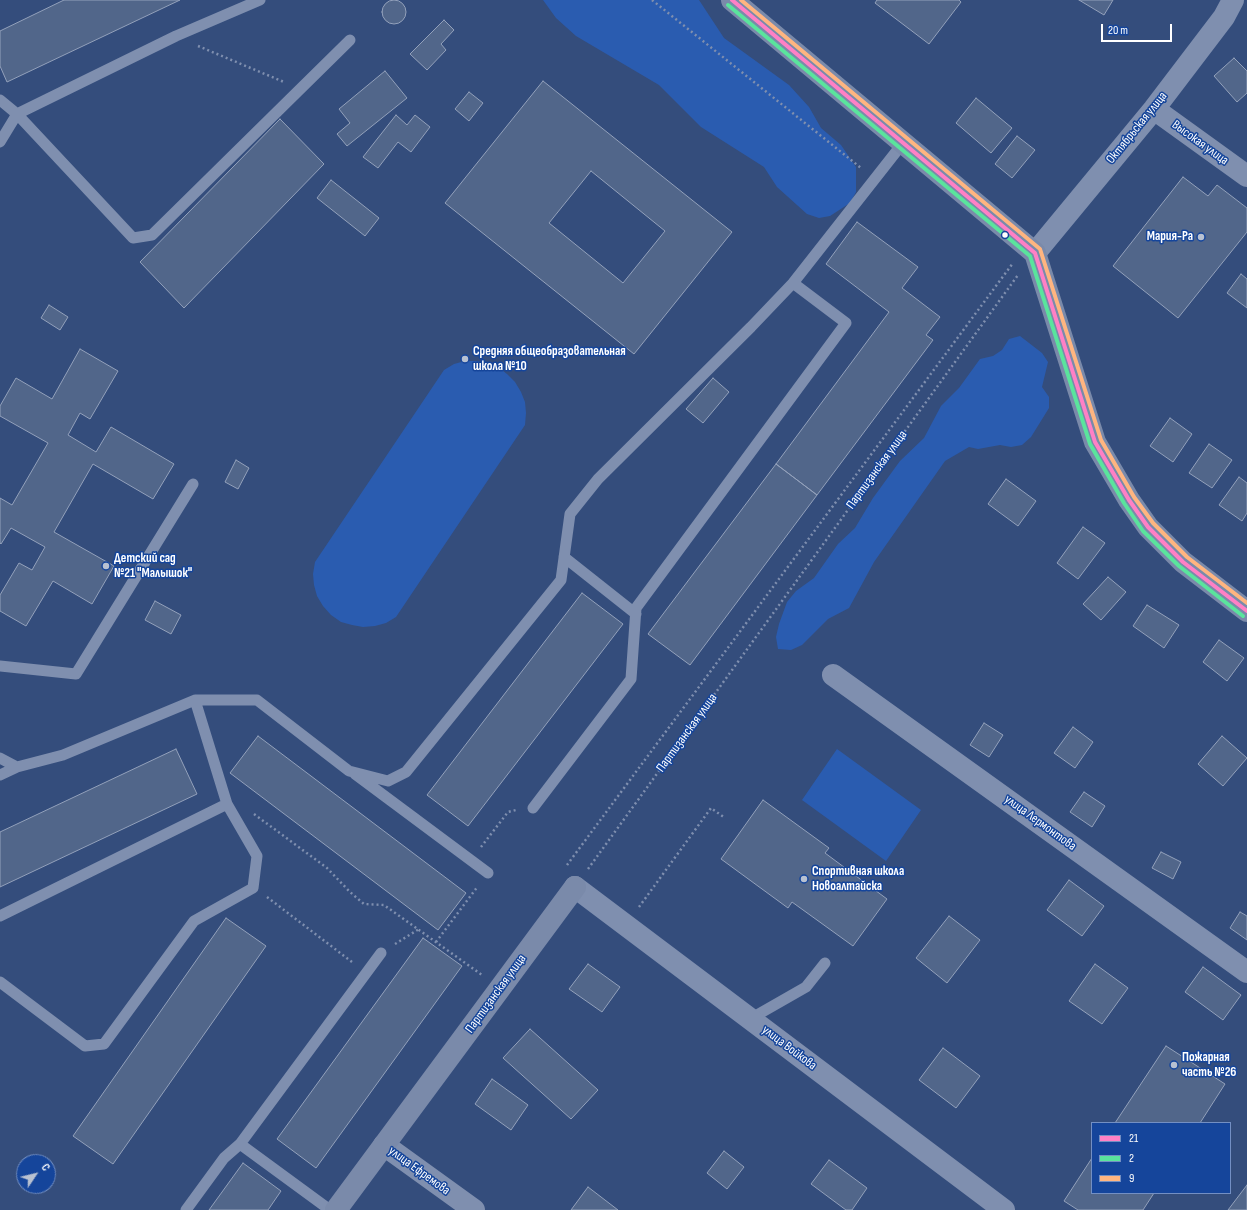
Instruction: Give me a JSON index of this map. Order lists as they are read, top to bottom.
{
  "streets": {
    "street": [
      "Октябрьская улица",
      "Высокая улица",
      "Партизанская улица",
      "улица Лермонтова",
      "улица Войкова",
      "улица Ефремова"
    ]
  },
  "crossings": [
    ["Октябрьская улица", "Высокая улица"],
    ["Октябрьская улица", "Партизанская улица"],
    ["Партизанская улица", "улица Войкова"],
    ["Партизанская улица", "улица Ефремова"]
  ],
  "places": [
    "Мария-Ра",
    "Средняя общеобразовательная школа №10",
    "Детский сад №21 \"Малышок\"",
    "Спортивная школа Новоалтайска",
    "Пожарная часть №26"
  ],
  "lines": ["transit line 21", "transit line 9", "transit line 2"],
  "legend": ["21", "2", "9"],
  "scale_bar": "20 m",
  "north": "top right"
}
